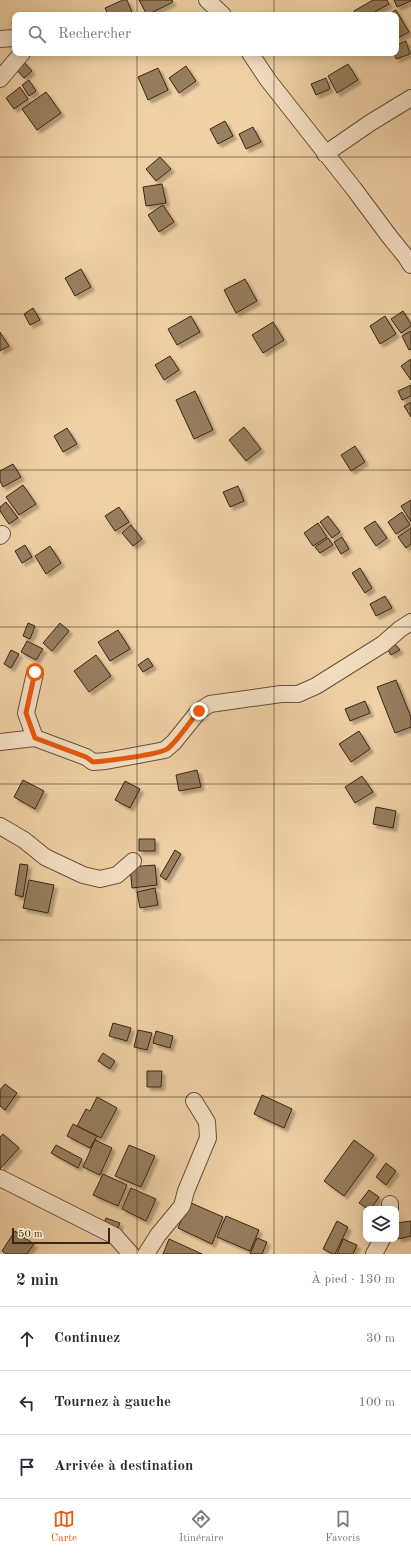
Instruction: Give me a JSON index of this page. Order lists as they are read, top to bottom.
{
  "scale_bar": "50 m",
  "page": {
    "search": "Rechercher",
    "scale": "50 m",
    "heading": ["2 min", "À pied · 130 m"],
    "list": [
      ["Continuez", "30 m"],
      ["Tournez à gauche", "100 m"],
      "Arrivée à destination"
    ],
    "nav": ["Carte", "Itinéraire", "Favoris"]
  }
}
